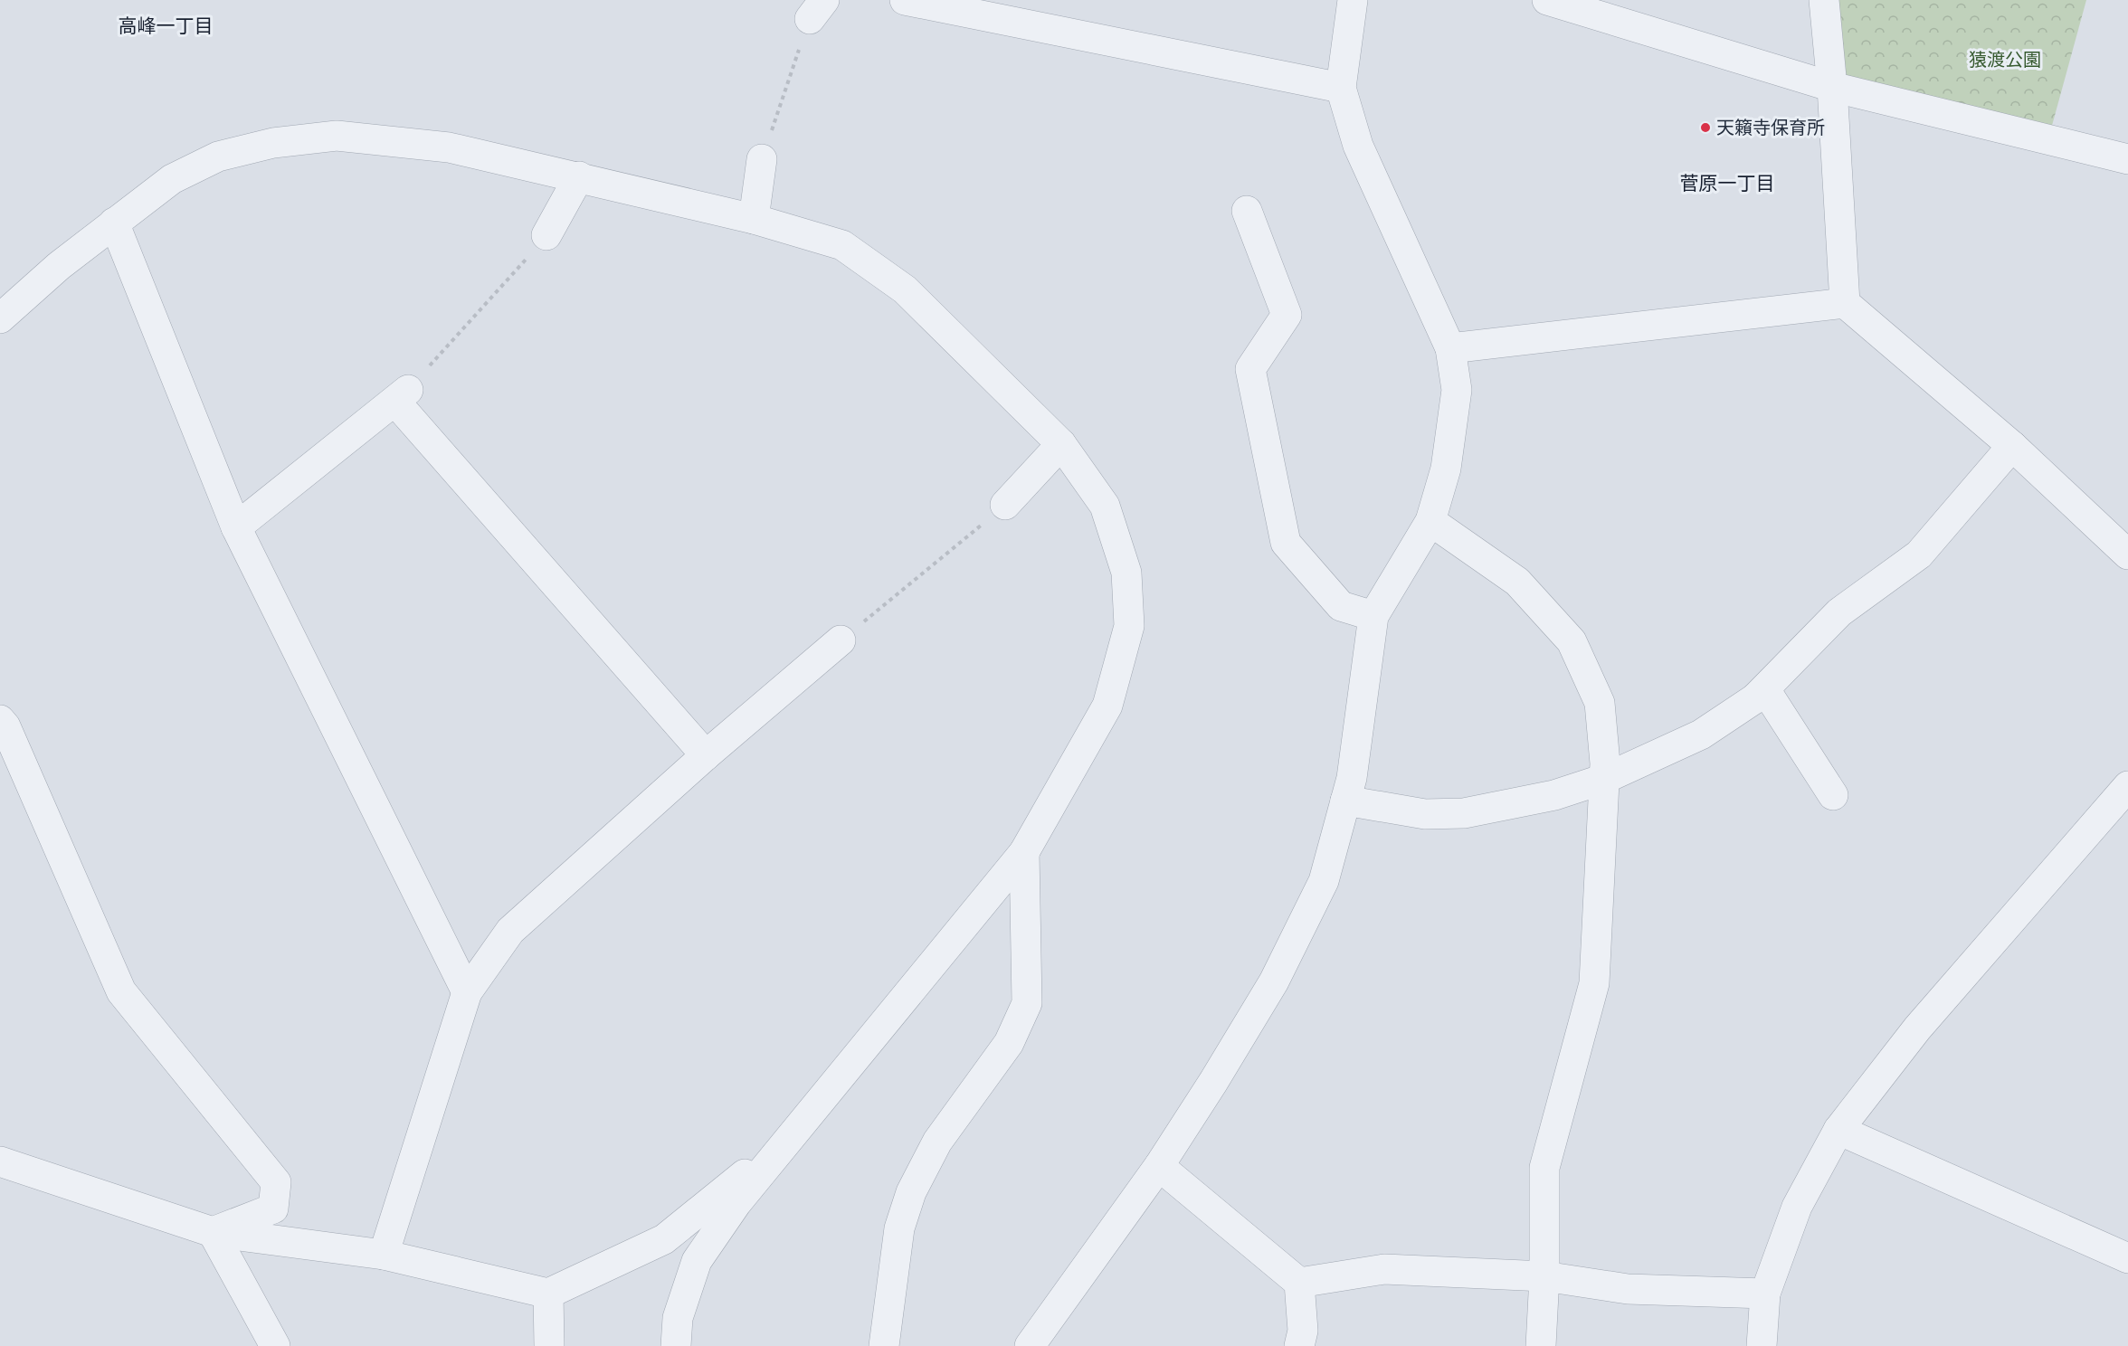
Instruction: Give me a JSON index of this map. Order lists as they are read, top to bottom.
{
  "districts": ["高峰一丁目", "菅原一丁目"],
  "parks": ["猿渡公園"],
  "places": ["天籟寺保育所"]
}
